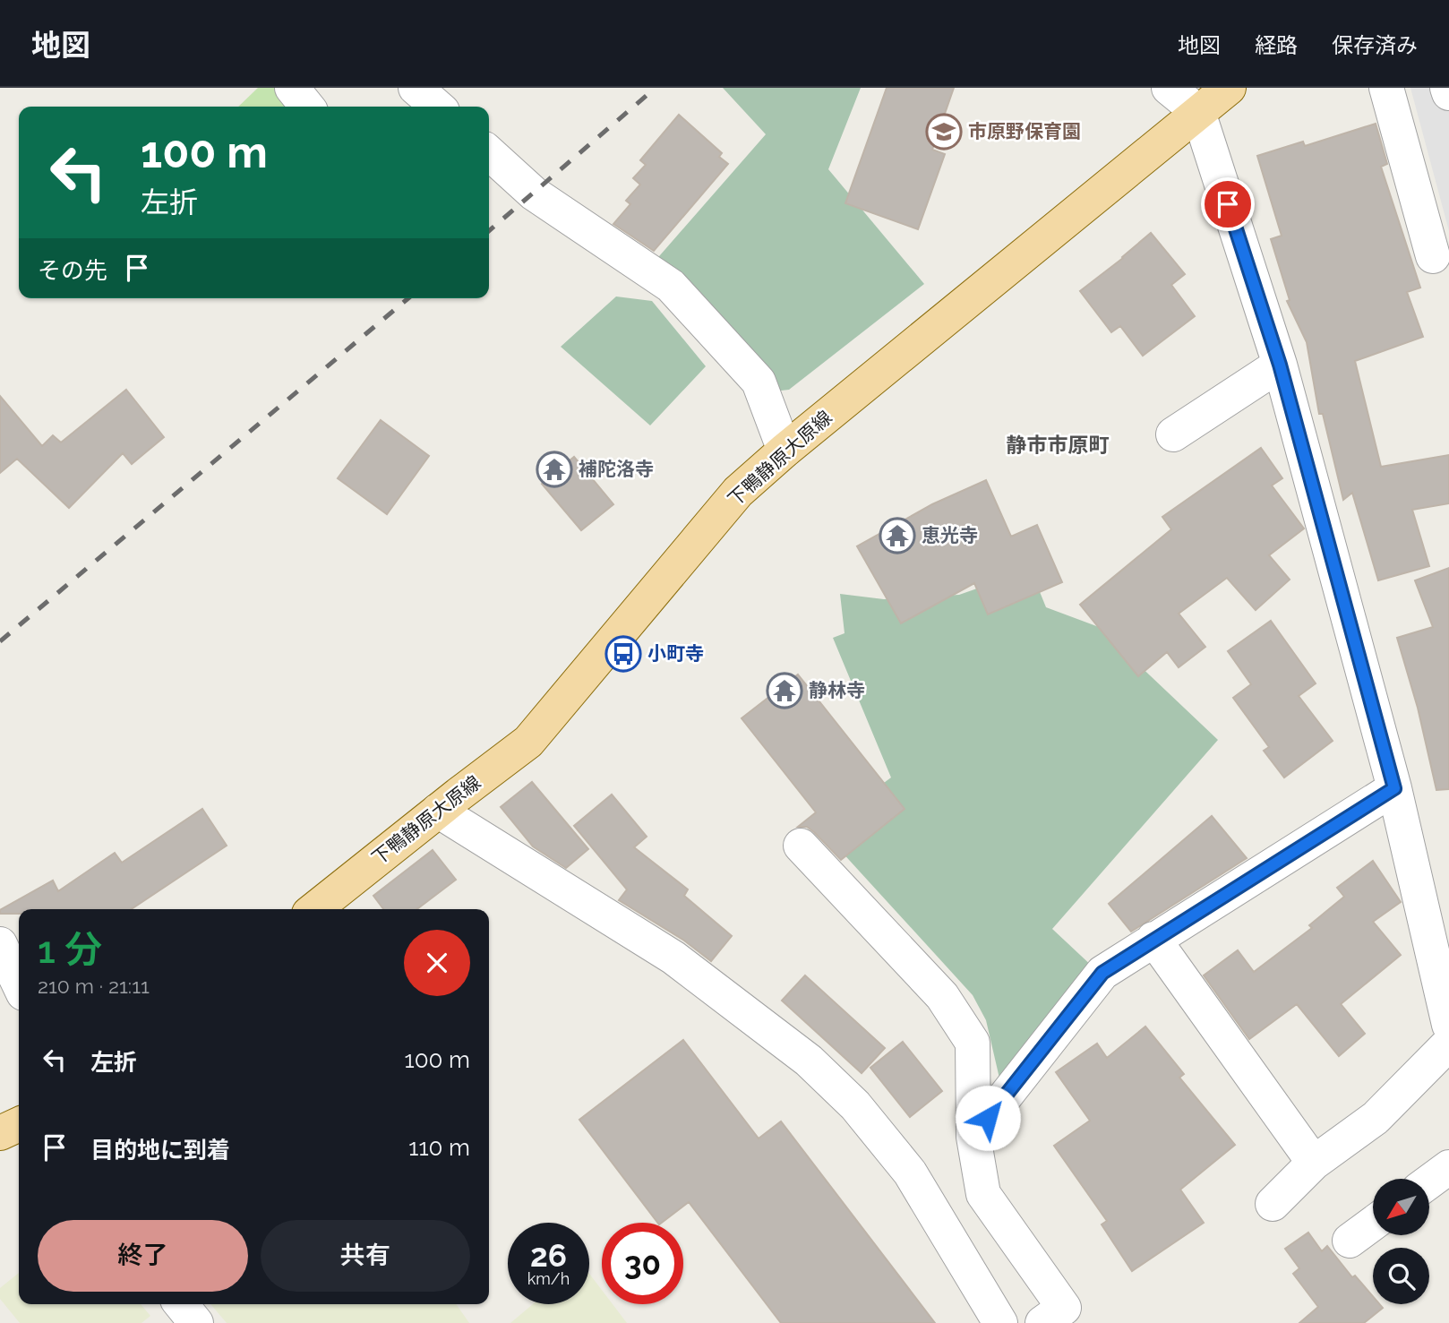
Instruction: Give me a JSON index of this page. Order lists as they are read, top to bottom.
{
  "streets": {
    "main road": ["下鴨静原大原線"]
  },
  "districts": ["静市市原町"],
  "places": {
    "school or university": ["市原野保育園"],
    "temple": ["補陀洛寺", "恵光寺", "静林寺"],
    "bus stop": ["小町寺"]
  },
  "north": "bottom left",
  "page": {
    "header": "地図",
    "nav": ["地図", "経路", "保存済み"],
    "turn": ["100 m", "左折"],
    "then": "その先",
    "heading": ["1 分", "210 m · 21:11"],
    "list": [
      {
        "name": "左折",
        "value": "100 m"
      },
      {
        "name": "目的地に到着",
        "value": "110 m"
      }
    ],
    "buttons": ["終了", "共有"],
    "speed": "26 km/h",
    "limit": "30"
  }
}
